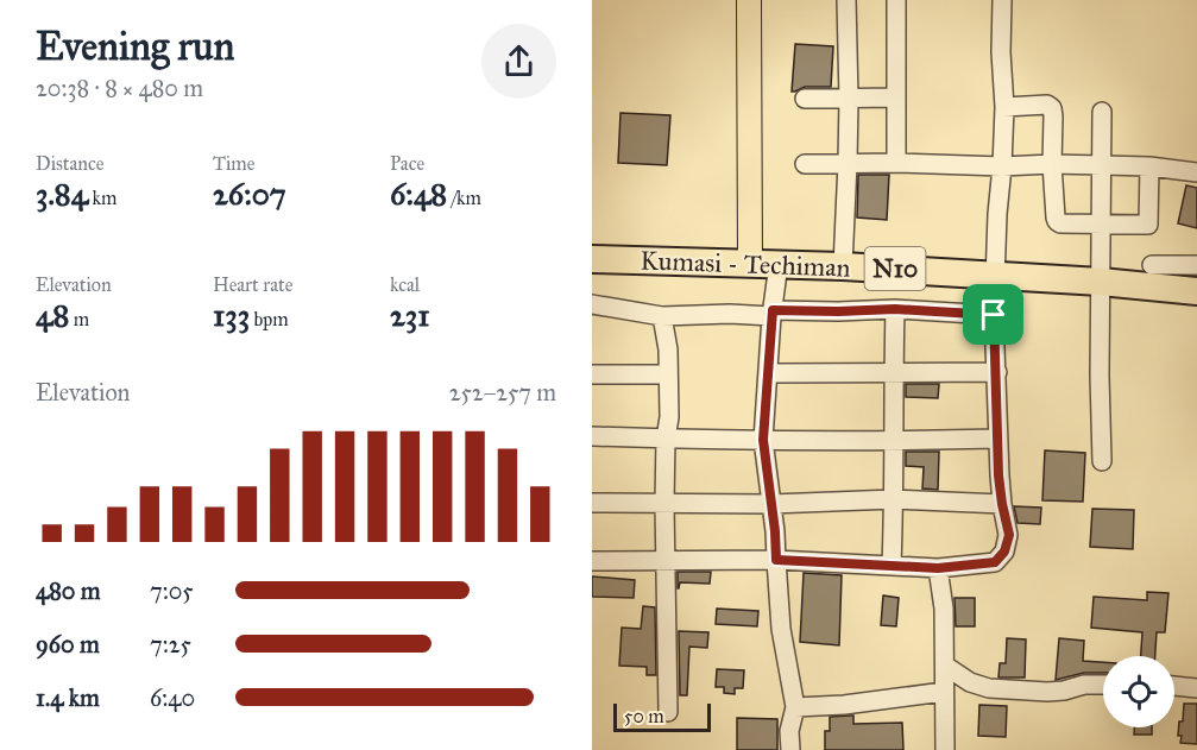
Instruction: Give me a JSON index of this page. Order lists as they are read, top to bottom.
{
  "streets": {
    "highway": ["Kumasi - Techiman", "N10"]
  },
  "scale_bar": "50 m",
  "page": {
    "heading": ["Evening run", "20:38 · 8 × 480 m"],
    "stats": [
      ["Distance", "3.84 km"],
      ["Time", "26:07"],
      ["Pace", "6:48 /km"],
      ["Elevation", "48 m"],
      ["Heart rate", "133 bpm"],
      ["kcal", "231"]
    ],
    "chart": ["Elevation", "252–257 m"],
    "list": [
      {
        "name": "480 m",
        "note": "7:05"
      },
      {
        "name": "960 m",
        "note": "7:25"
      },
      {
        "name": "1.4 km",
        "note": "6:40"
      }
    ],
    "scale": "50 m"
  }
}
